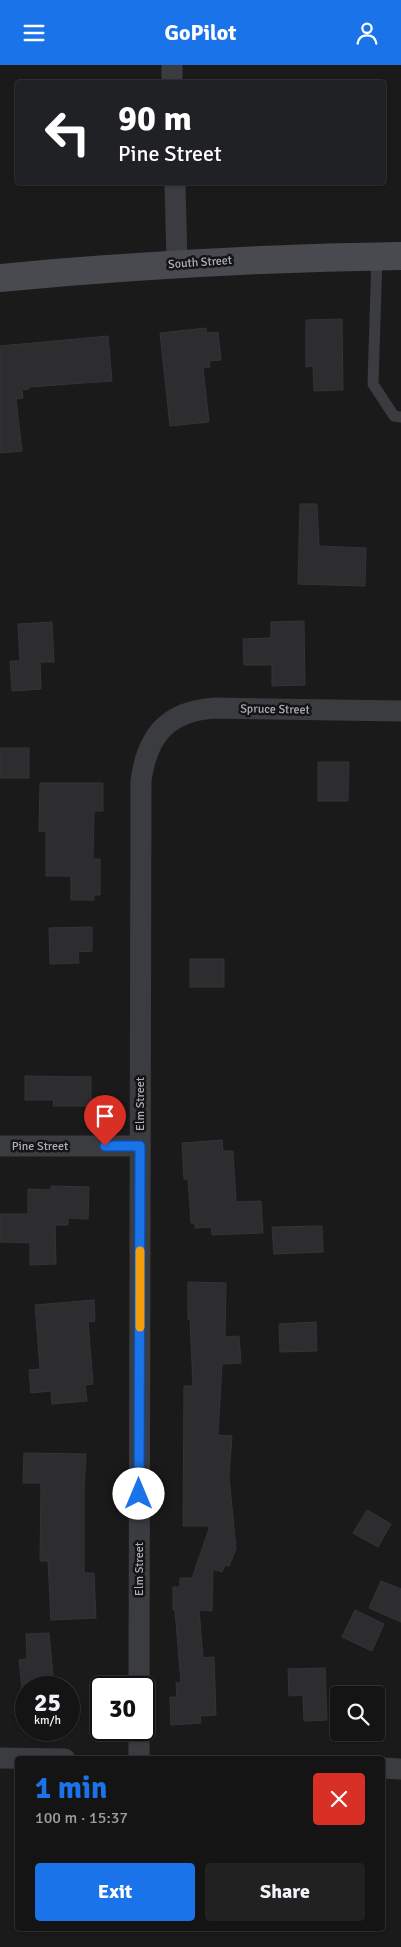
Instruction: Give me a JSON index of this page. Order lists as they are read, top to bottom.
{
  "streets": {
    "main road": ["South Street"],
    "street": ["Spruce Street", "Elm Street", "Pine Street"]
  },
  "crossings": [
    ["Spruce Street", "Elm Street"],
    ["Elm Street", "Pine Street"]
  ],
  "page": {
    "header": "GoPilot",
    "turn": ["90 m", "Pine Street"],
    "speed": "25 km/h",
    "limit": "30",
    "heading": ["1 min", "100 m · 15:37"],
    "buttons": ["Exit", "Share"]
  }
}
